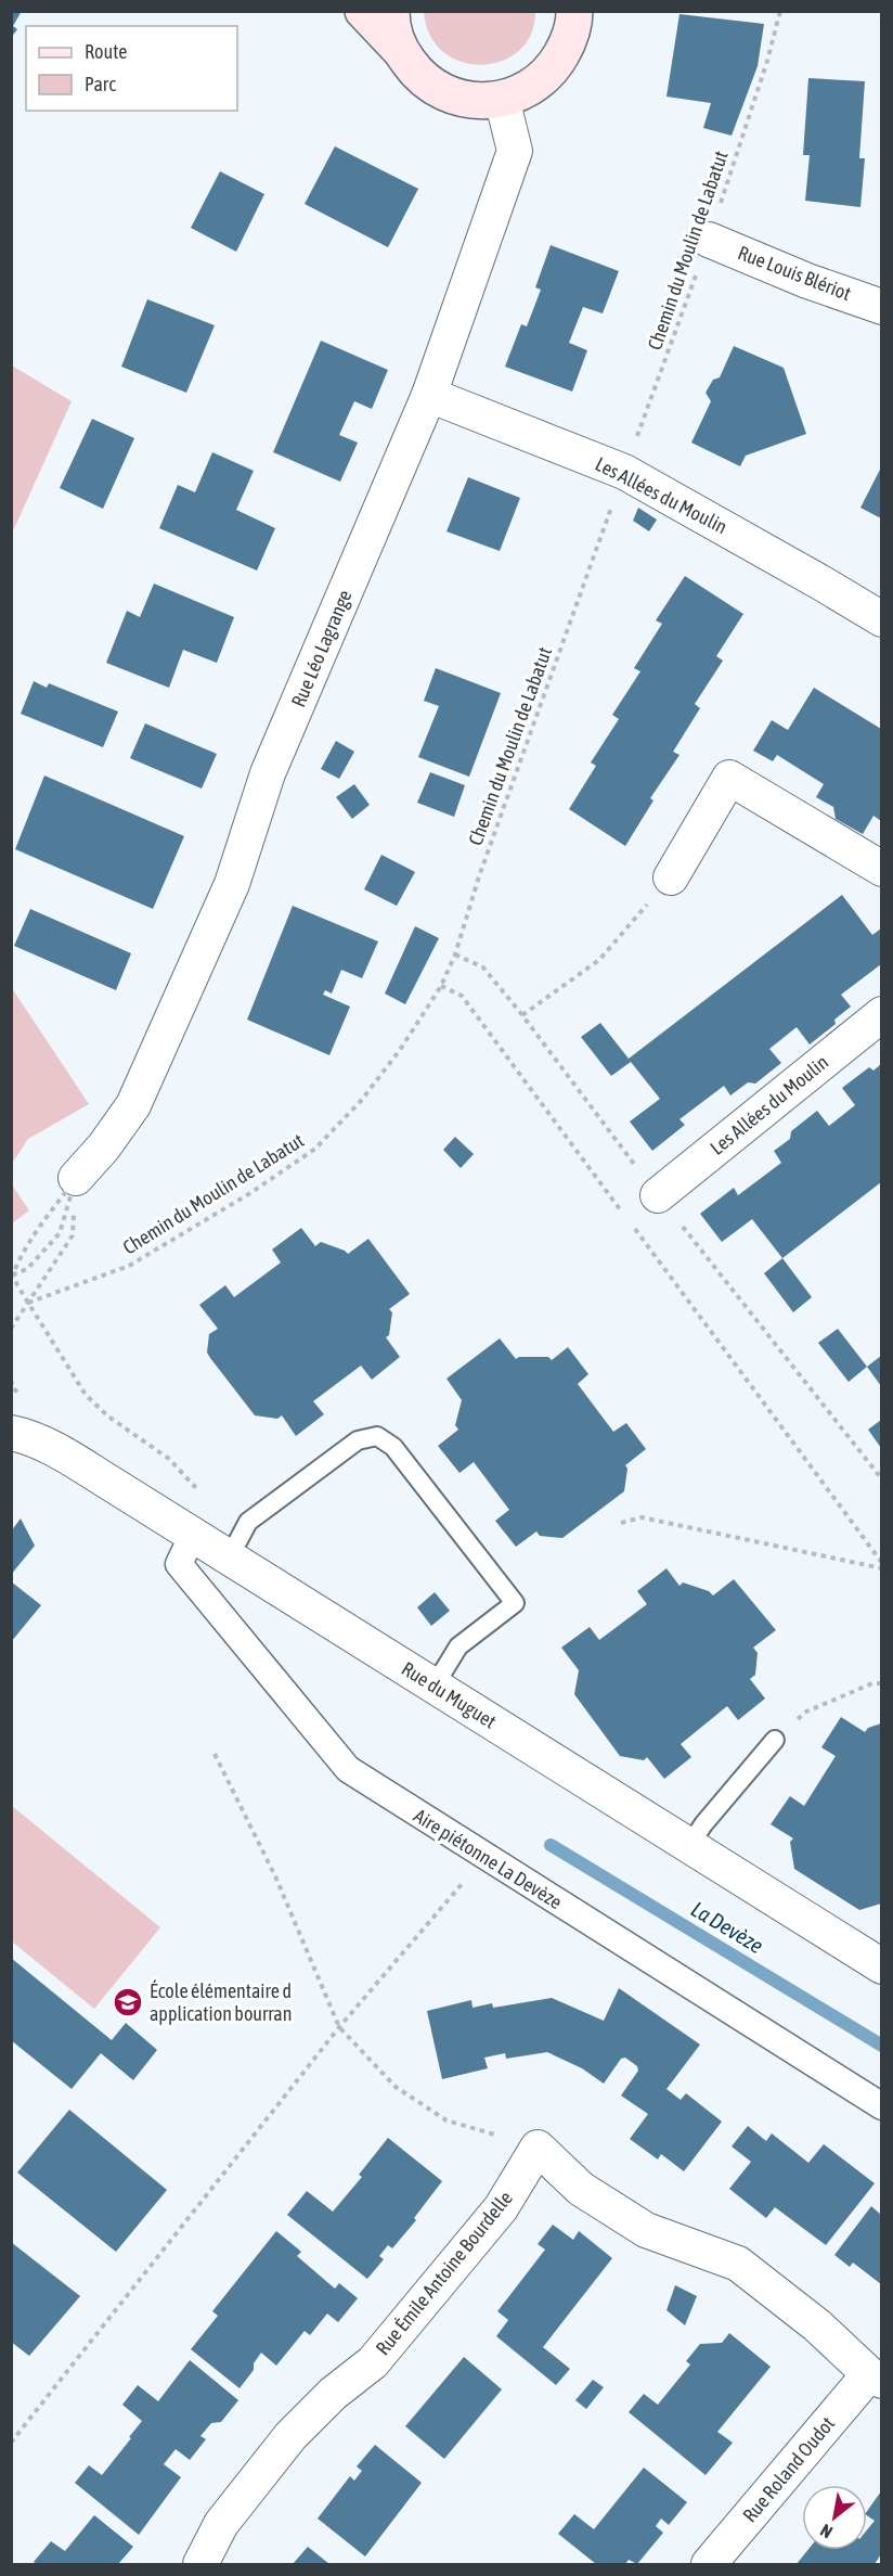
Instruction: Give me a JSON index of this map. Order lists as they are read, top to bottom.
{
  "streets": {
    "street": [
      "Rue Louis Blériot",
      "Les Allées du Moulin",
      "Rue Léo Lagrange",
      "Rue du Muguet",
      "Aire piétonne La Devèze",
      "Rue Émile Antoine Bourdelle",
      "Rue Roland Oudot"
    ],
    "path": ["Chemin du Moulin de Labatut"]
  },
  "crossings": [
    ["Chemin du Moulin de Labatut", "Rue Louis Blériot"],
    ["Chemin du Moulin de Labatut", "Les Allées du Moulin"],
    ["Les Allées du Moulin", "Rue Léo Lagrange"],
    ["Rue du Muguet", "Aire piétonne La Devèze"]
  ],
  "water": ["La Devèze"],
  "places": {
    "school or university": ["École élémentaire d application bourran"]
  },
  "legend": ["Route", "Parc"],
  "north": "bottom left"
}
